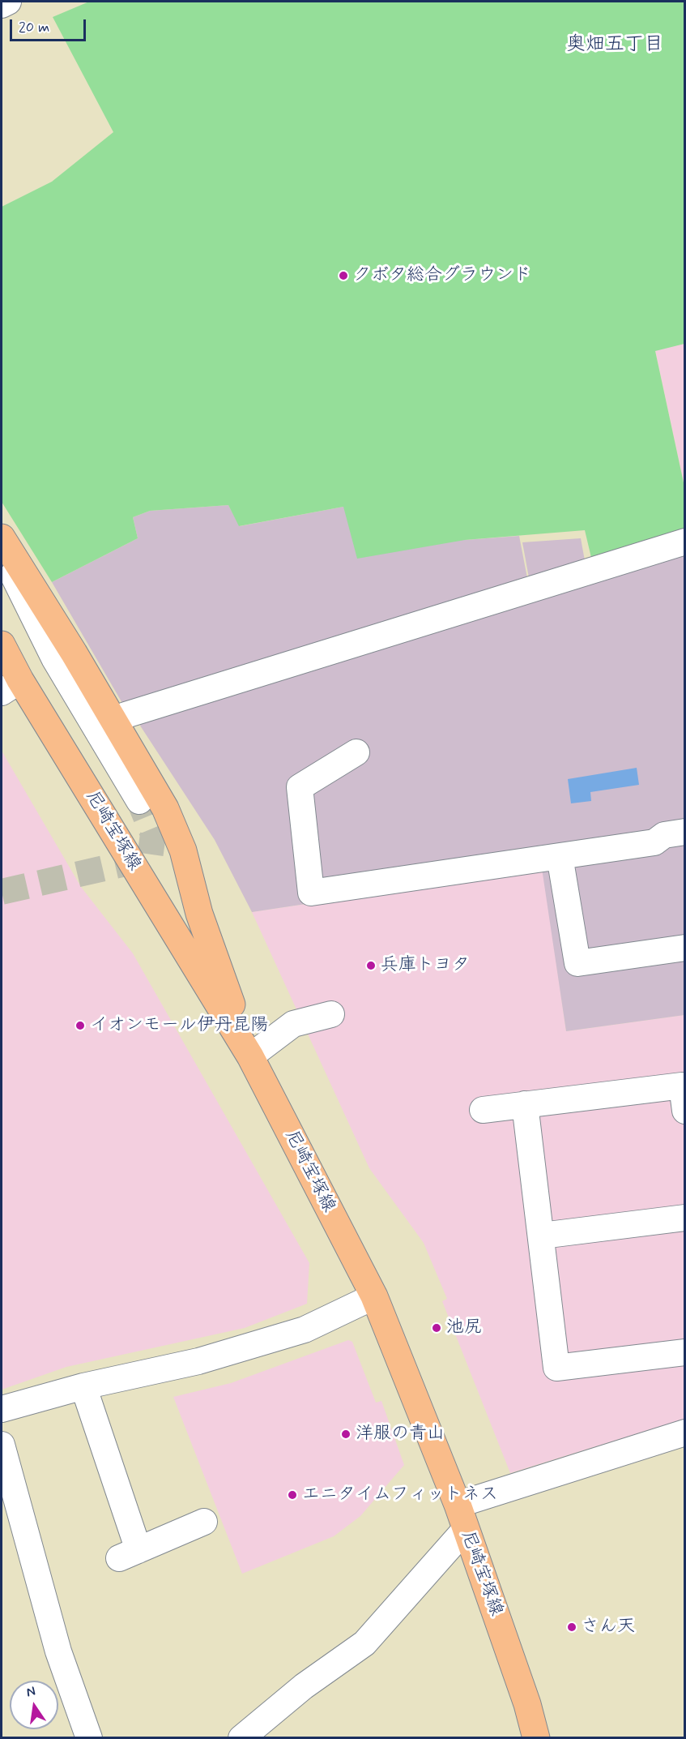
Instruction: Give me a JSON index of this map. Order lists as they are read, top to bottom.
{
  "streets": {
    "main road": ["尼崎宝塚線"]
  },
  "districts": ["奥畑五丁目"],
  "places": [
    "クボタ総合グラウンド",
    "兵庫トヨタ",
    "イオンモール伊丹昆陽",
    "池尻",
    "洋服の青山",
    "エニタイムフィットネス",
    "さん天"
  ],
  "scale_bar": "20 m",
  "north": "top"
}
